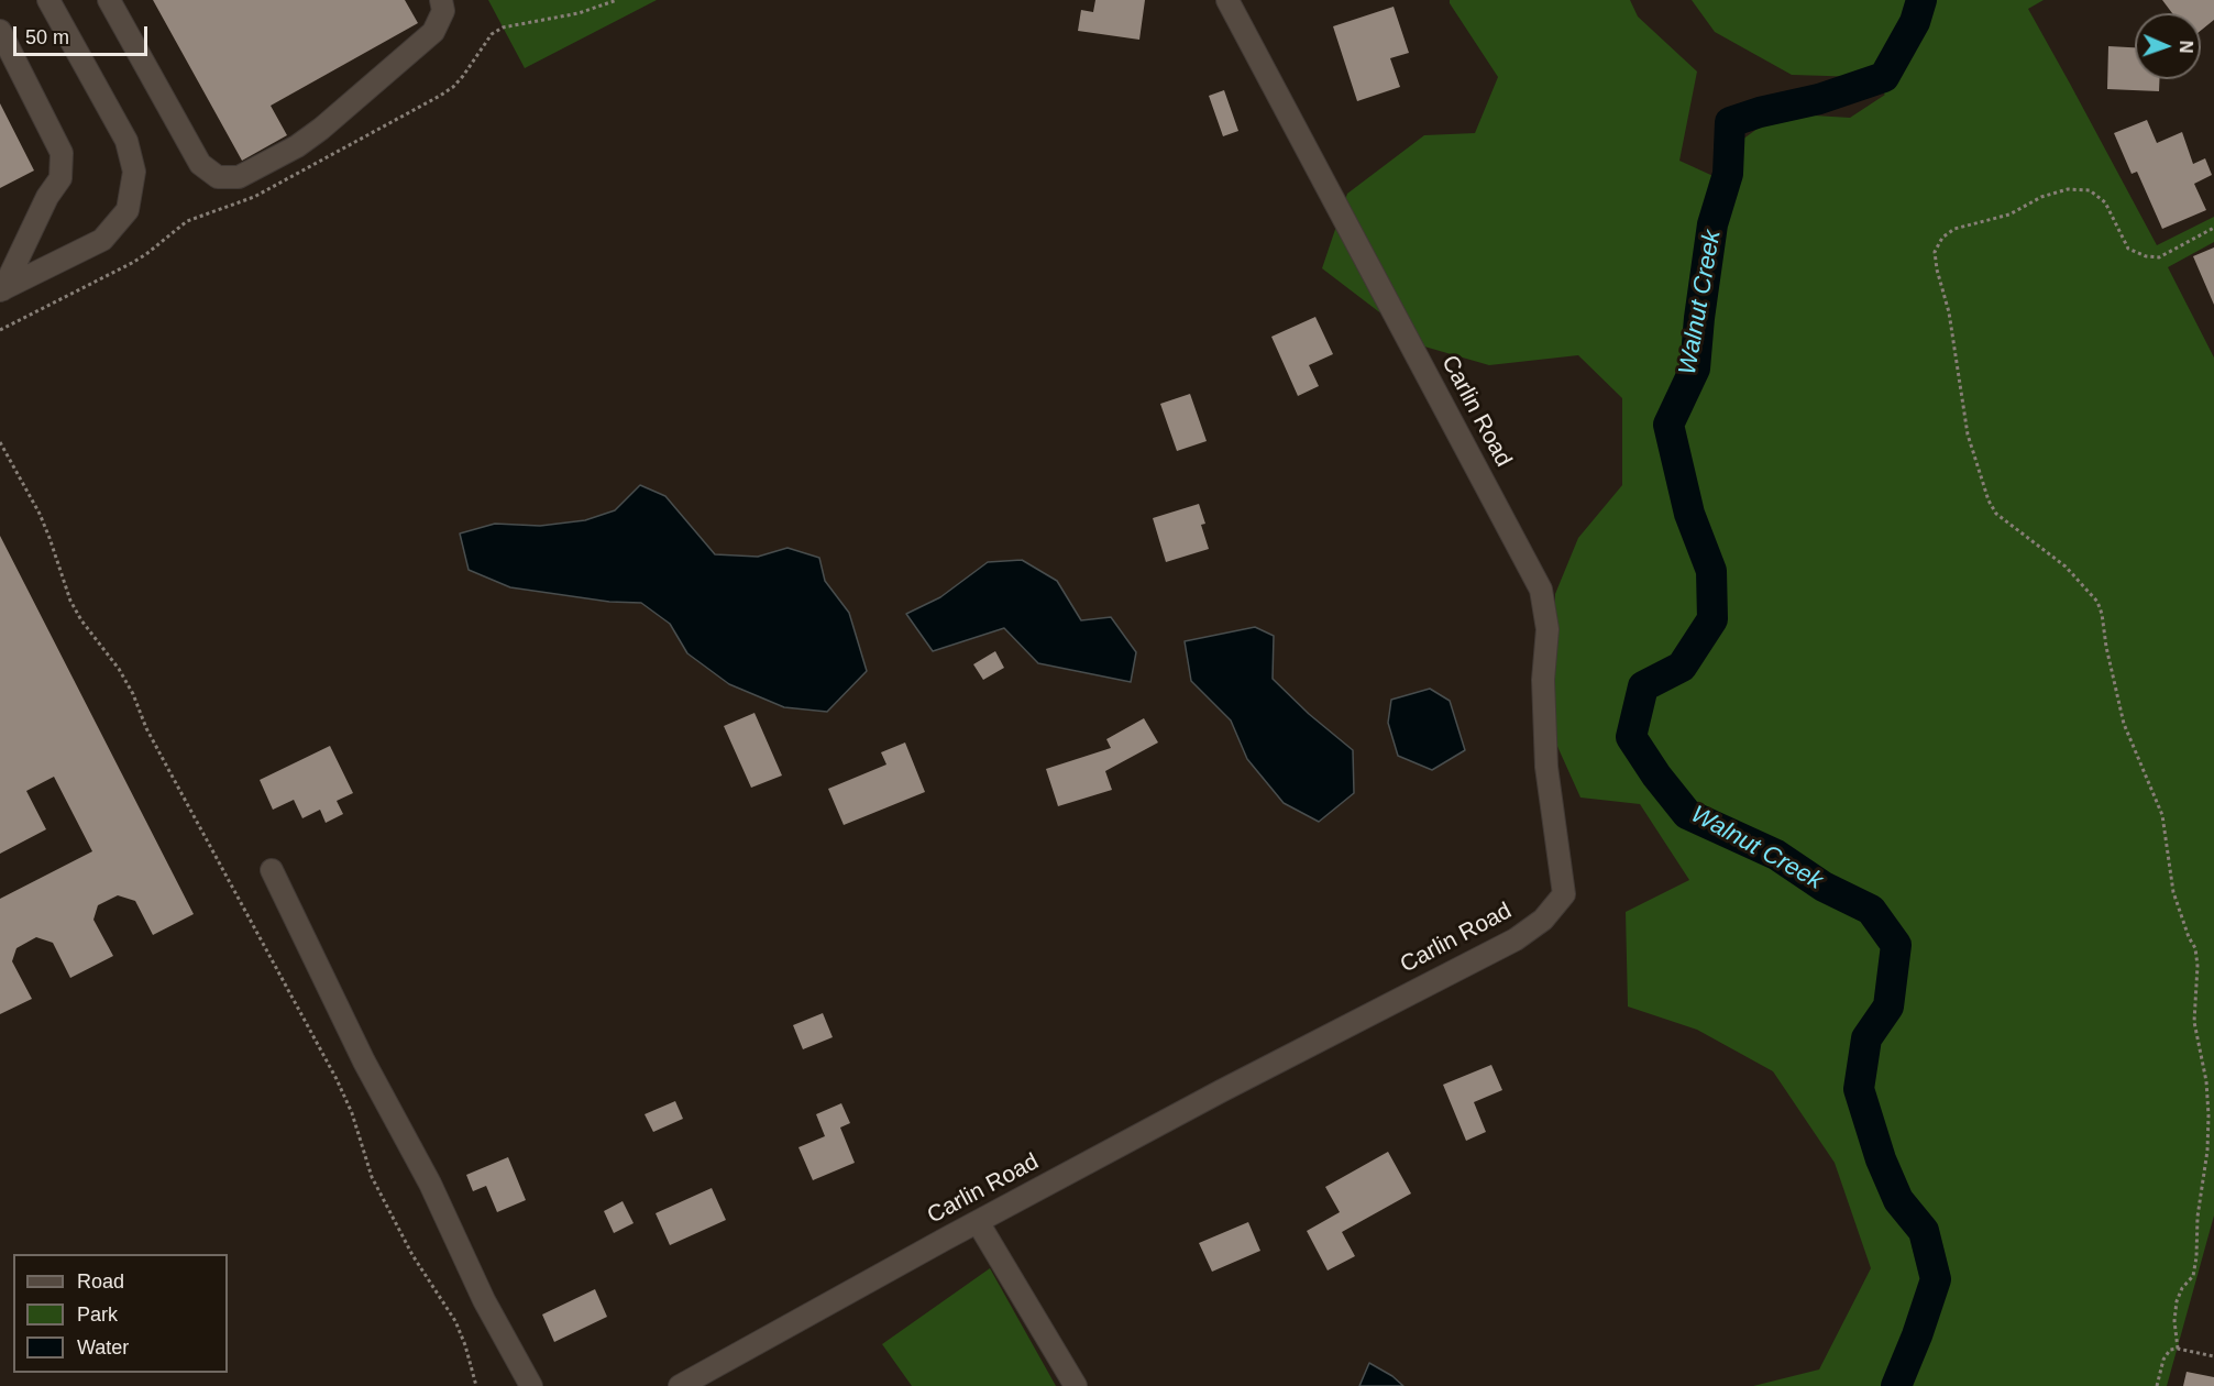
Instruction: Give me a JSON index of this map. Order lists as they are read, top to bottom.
{
  "streets": {
    "street": ["Carlin Road"]
  },
  "water": ["Walnut Creek"],
  "legend": ["Road", "Park", "Water"],
  "scale_bar": "50 m",
  "north": "right"
}
